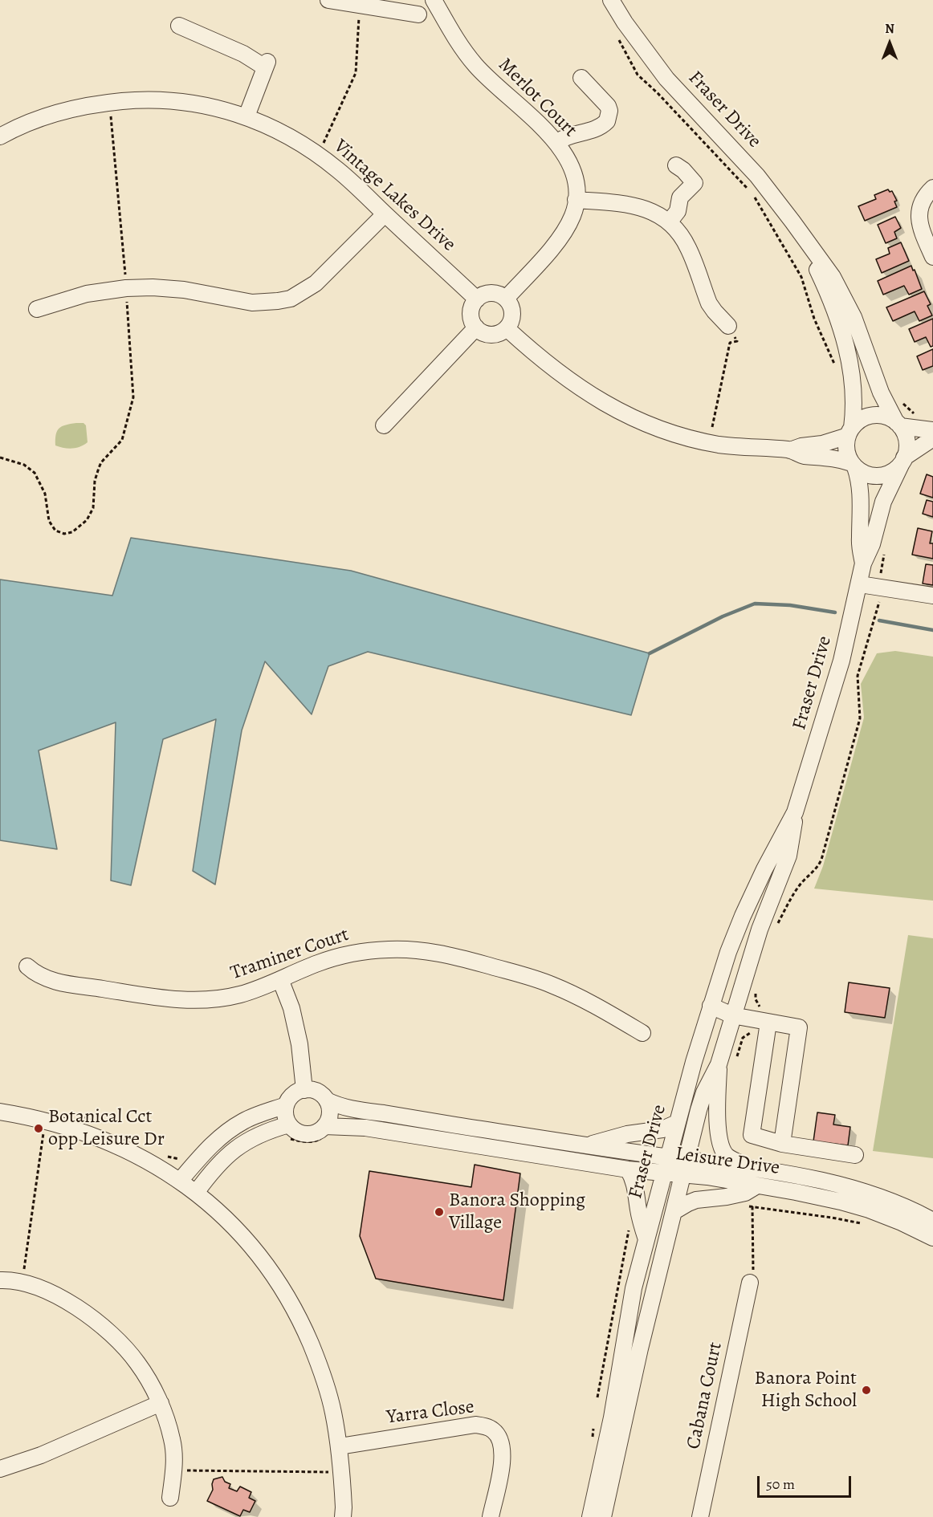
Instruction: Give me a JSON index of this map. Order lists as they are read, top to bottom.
{
  "streets": {
    "street": [
      "Merlot Court",
      "Fraser Drive",
      "Vintage Lakes Drive",
      "Traminer Court",
      "Leisure Drive",
      "Cabana Court",
      "Yarra Close"
    ]
  },
  "crossings": [
    ["Merlot Court", "Vintage Lakes Drive"],
    ["Fraser Drive", "Leisure Drive"]
  ],
  "places": ["Botanical Cct opp Leisure Dr", "Banora Shopping Village", "Banora Point High School"],
  "scale_bar": "50 m",
  "north": "top"
}
